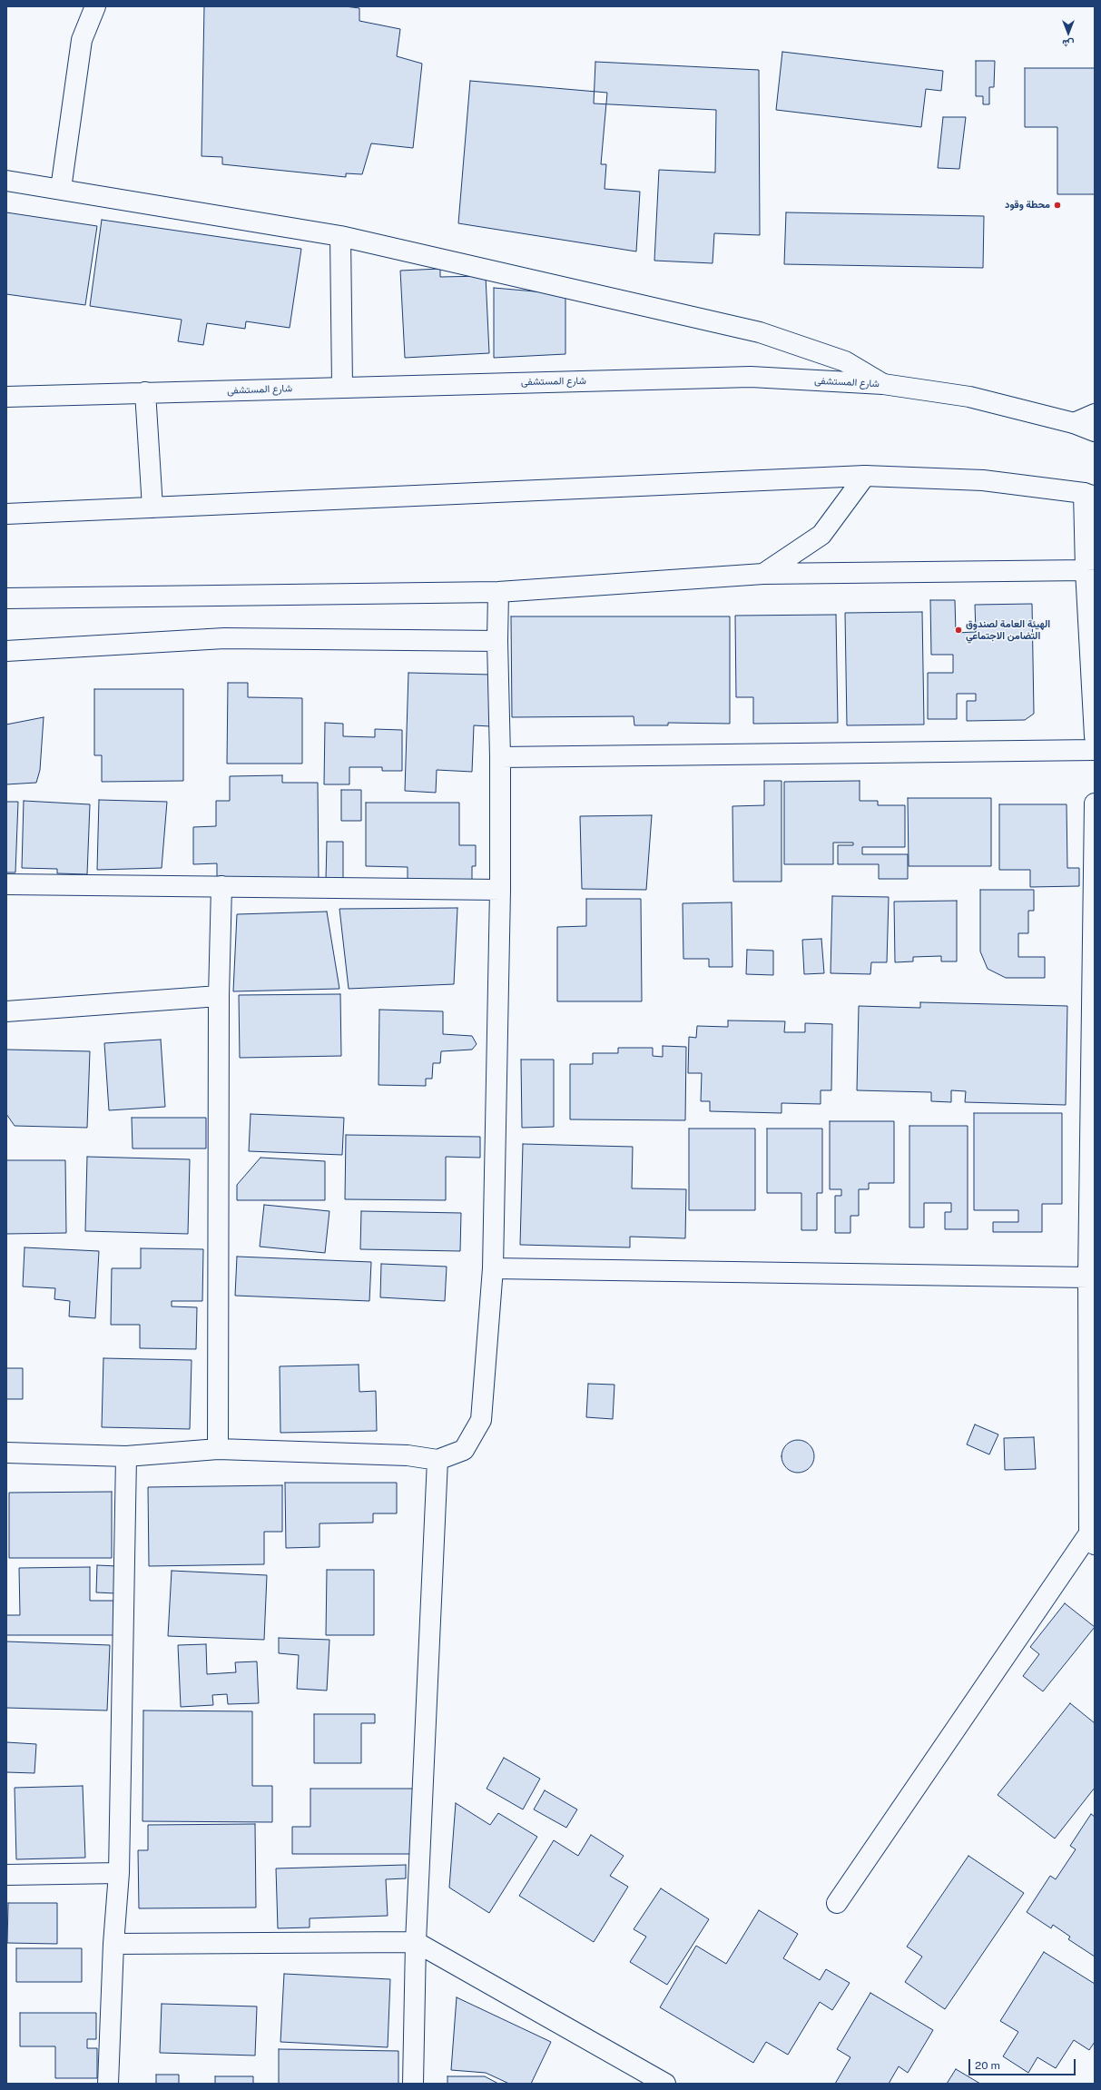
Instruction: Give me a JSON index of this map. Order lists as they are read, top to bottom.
{
  "streets": {
    "street": ["شارع المستشفى"]
  },
  "places": ["محطة وقود", "الهيئة العامة لصندوق التضامن الاجتماعي"],
  "scale_bar": "20 m",
  "north": "bottom"
}
